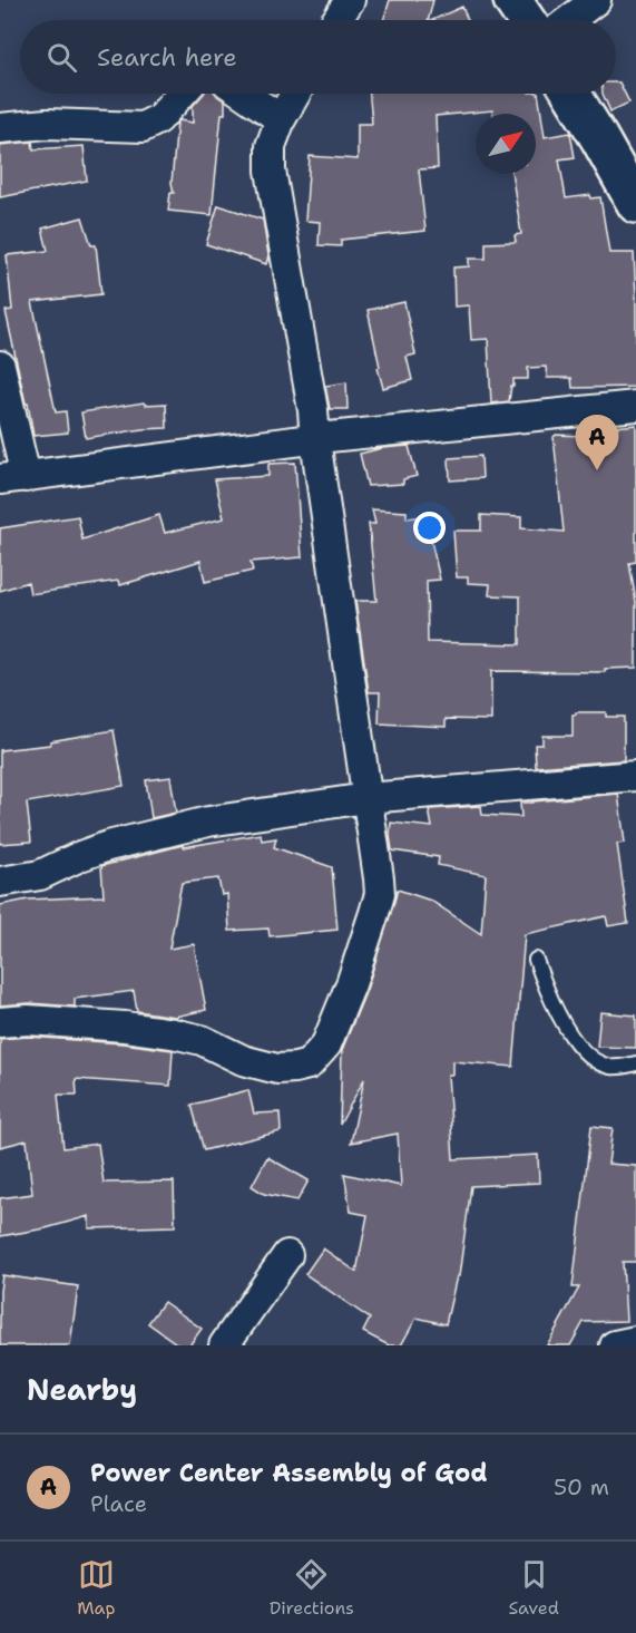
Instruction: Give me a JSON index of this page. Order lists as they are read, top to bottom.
{
  "north": "top right",
  "page": {
    "search": "Search here",
    "pins": "A",
    "heading": "Nearby",
    "list": [
      {
        "mark": "A",
        "name": "Power Center Assembly of God",
        "note": "Place",
        "value": "50 m"
      }
    ],
    "nav": ["Map", "Directions", "Saved"]
  }
}
